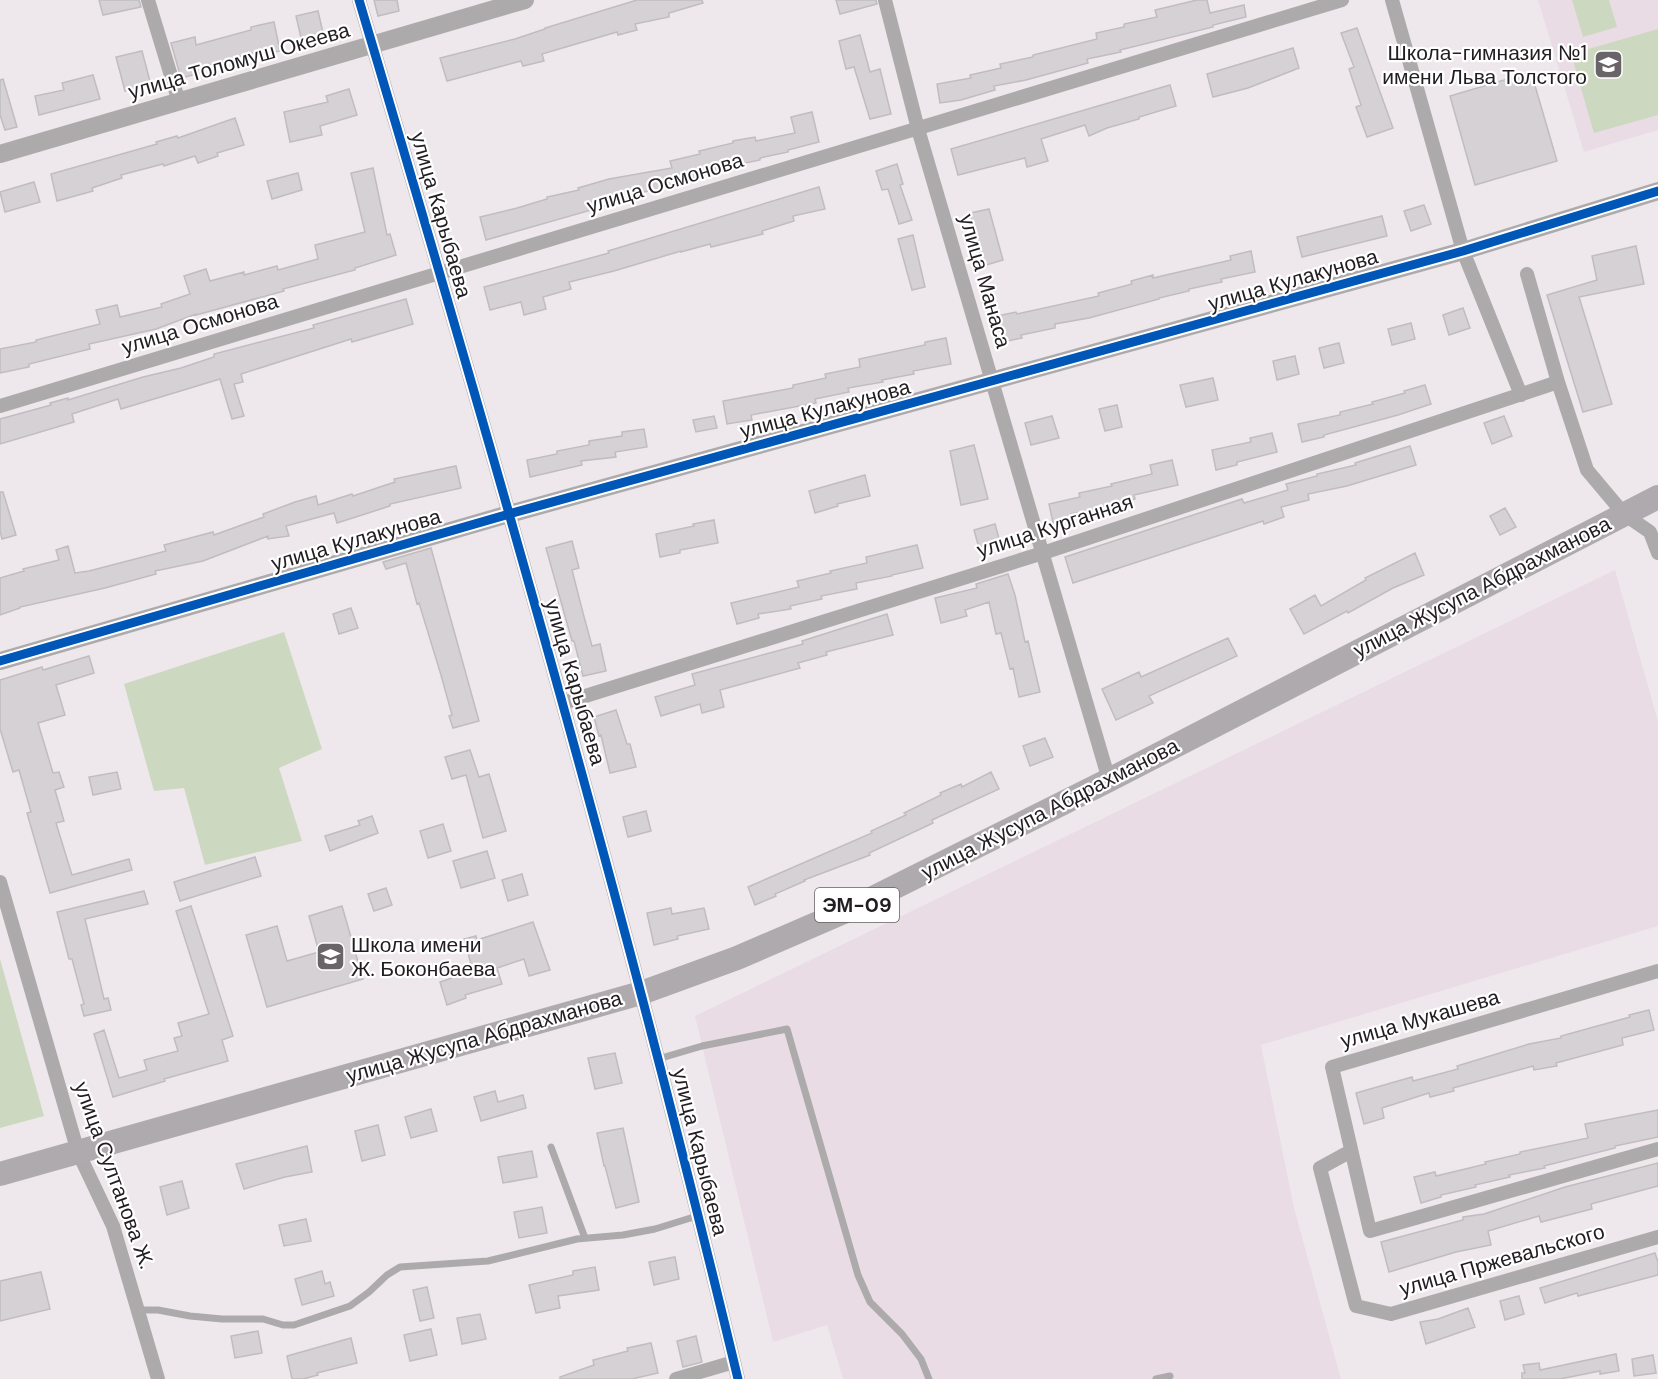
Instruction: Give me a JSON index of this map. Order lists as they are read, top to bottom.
{
  "streets": {
    "highway": ["улица Жусупа Абдрахманова", "ЭМ-09"],
    "street": [
      "улица Толомуш Океева",
      "улица Осмонова",
      "улица Карыбаева",
      "улица Кулакунова",
      "улица Манаса",
      "улица Курганная",
      "улица Мукашева",
      "улица Султанова Ж.",
      "улица Пржевальского"
    ]
  },
  "crossings": [
    ["улица Толомуш Океева", "улица Карыбаева"],
    ["улица Осмонова", "улица Карыбаева"],
    ["улица Осмонова", "улица Манаса"],
    ["улица Карыбаева", "улица Кулакунова"],
    ["улица Карыбаева", "улица Курганная"],
    ["улица Карыбаева", "улица Жусупа Абдрахманова"],
    ["улица Кулакунова", "улица Манаса"],
    ["улица Манаса", "улица Курганная"],
    ["улица Манаса", "улица Жусупа Абдрахманова"],
    ["улица Жусупа Абдрахманова", "улица Султанова Ж."],
    ["улица Мукашева", "улица Пржевальского"]
  ],
  "places": {
    "school or university": ["Школа-гимназия №1 имени Льва Толстого", "Школа имени Ж. Боконбаева"]
  }
}
